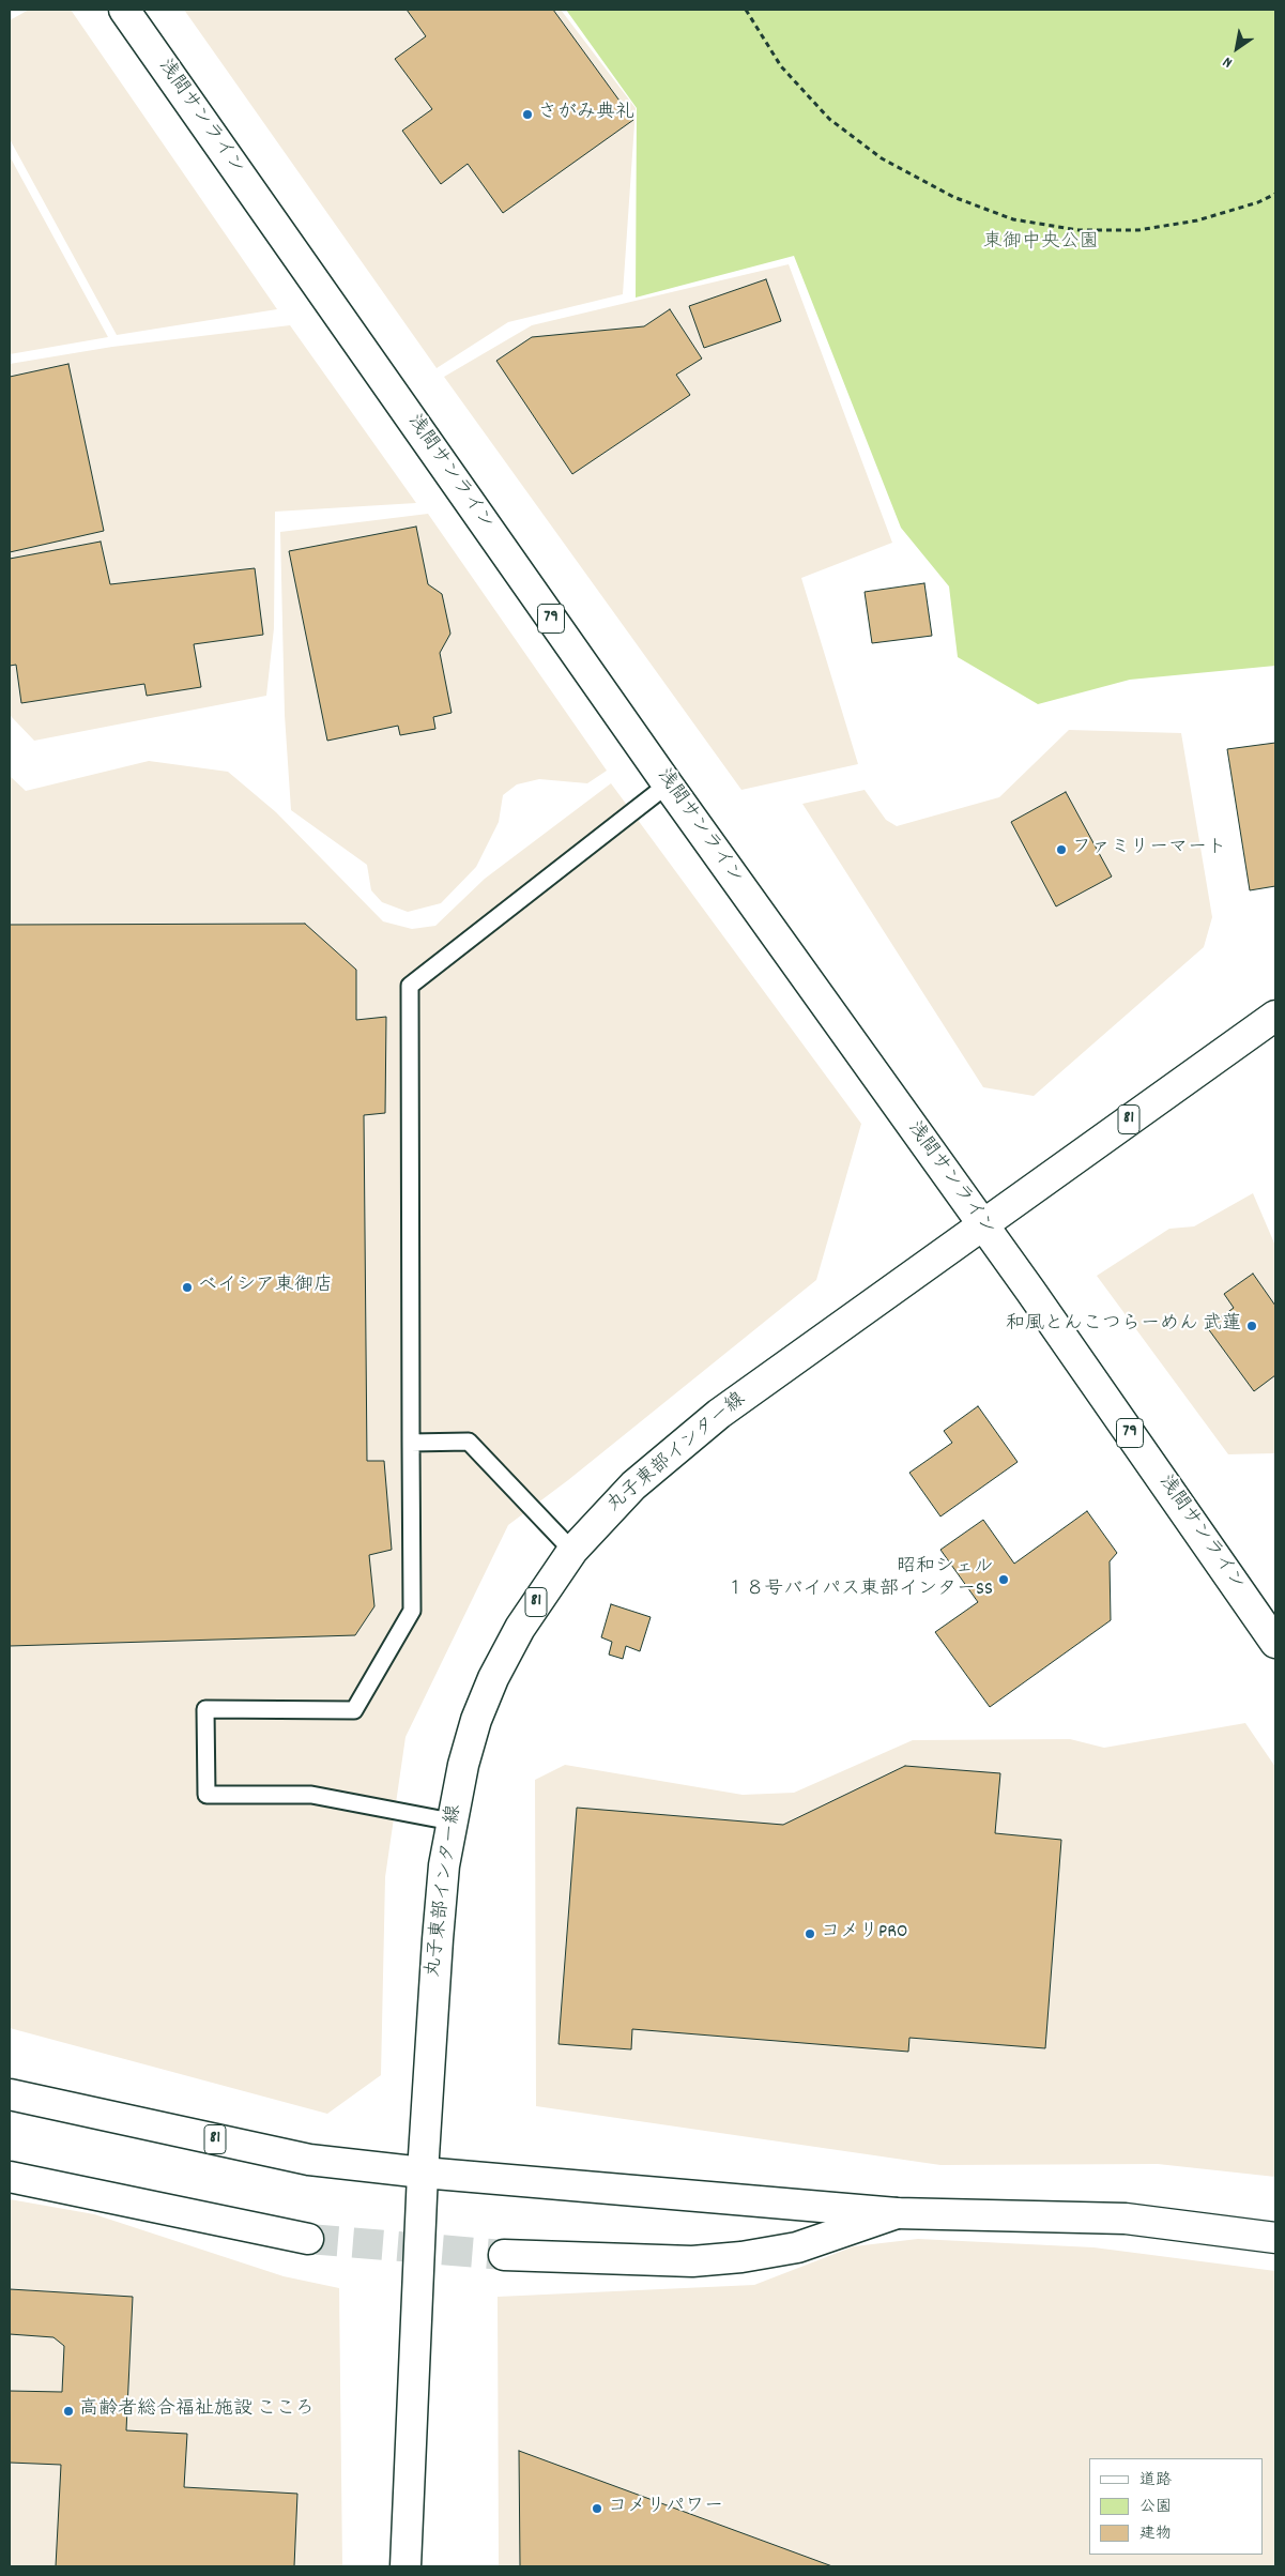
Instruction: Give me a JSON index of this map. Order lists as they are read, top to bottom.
{
  "streets": {
    "main road": [
      "浅間サンライン",
      "79",
      "81",
      "丸子東部インター線"
    ]
  },
  "crossings": [
    ["浅間サンライン", "81"],
    ["浅間サンライン", "丸子東部インター線"],
    ["81", "丸子東部インター線"]
  ],
  "parks": ["東御中央公園"],
  "places": [
    "さがみ典礼",
    "ファミリーマート",
    "ベイシア東御店",
    "和風とんこつらーめん 武蓮",
    "昭和シェル １８号バイパス東部インターSS",
    "コメリPRO",
    "高齢者総合福祉施設 こころ",
    "コメリパワー"
  ],
  "legend": ["道路", "公園", "建物"],
  "north": "bottom left"
}
